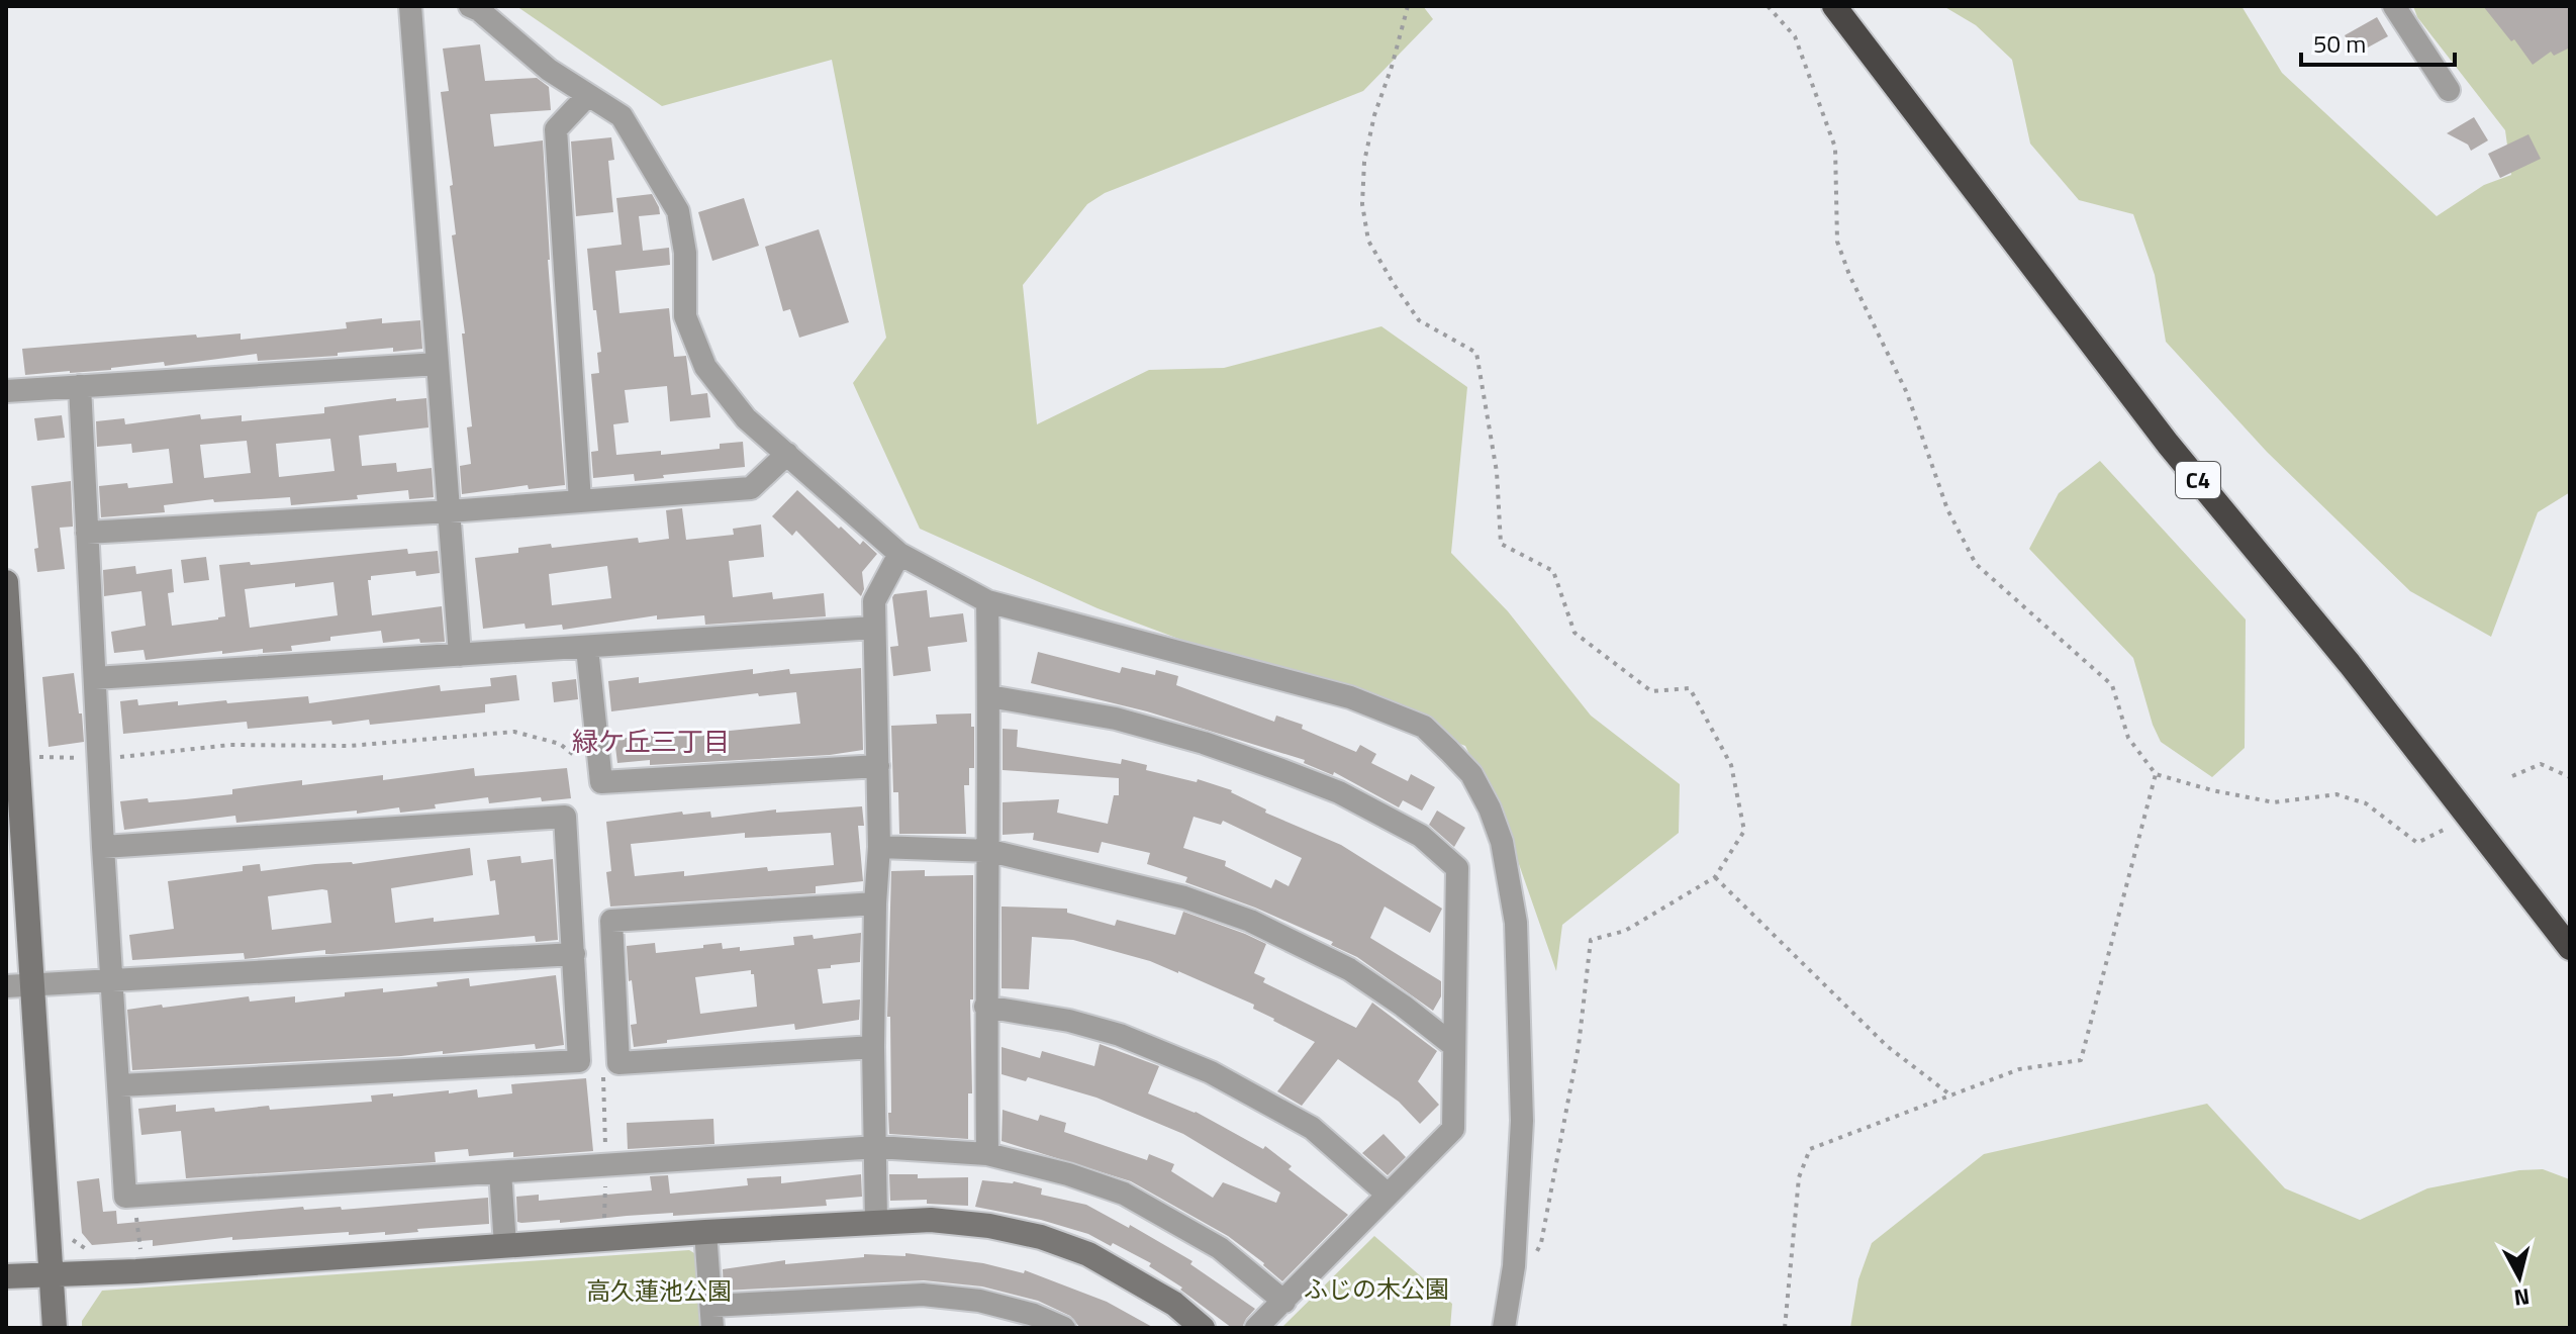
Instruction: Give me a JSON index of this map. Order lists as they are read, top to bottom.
{
  "streets": {
    "highway": ["C4"]
  },
  "districts": ["緑ケ丘三丁目"],
  "parks": ["ふじの木公園", "高久蓮池公園"],
  "scale_bar": "50 m",
  "north": "bottom"
}
